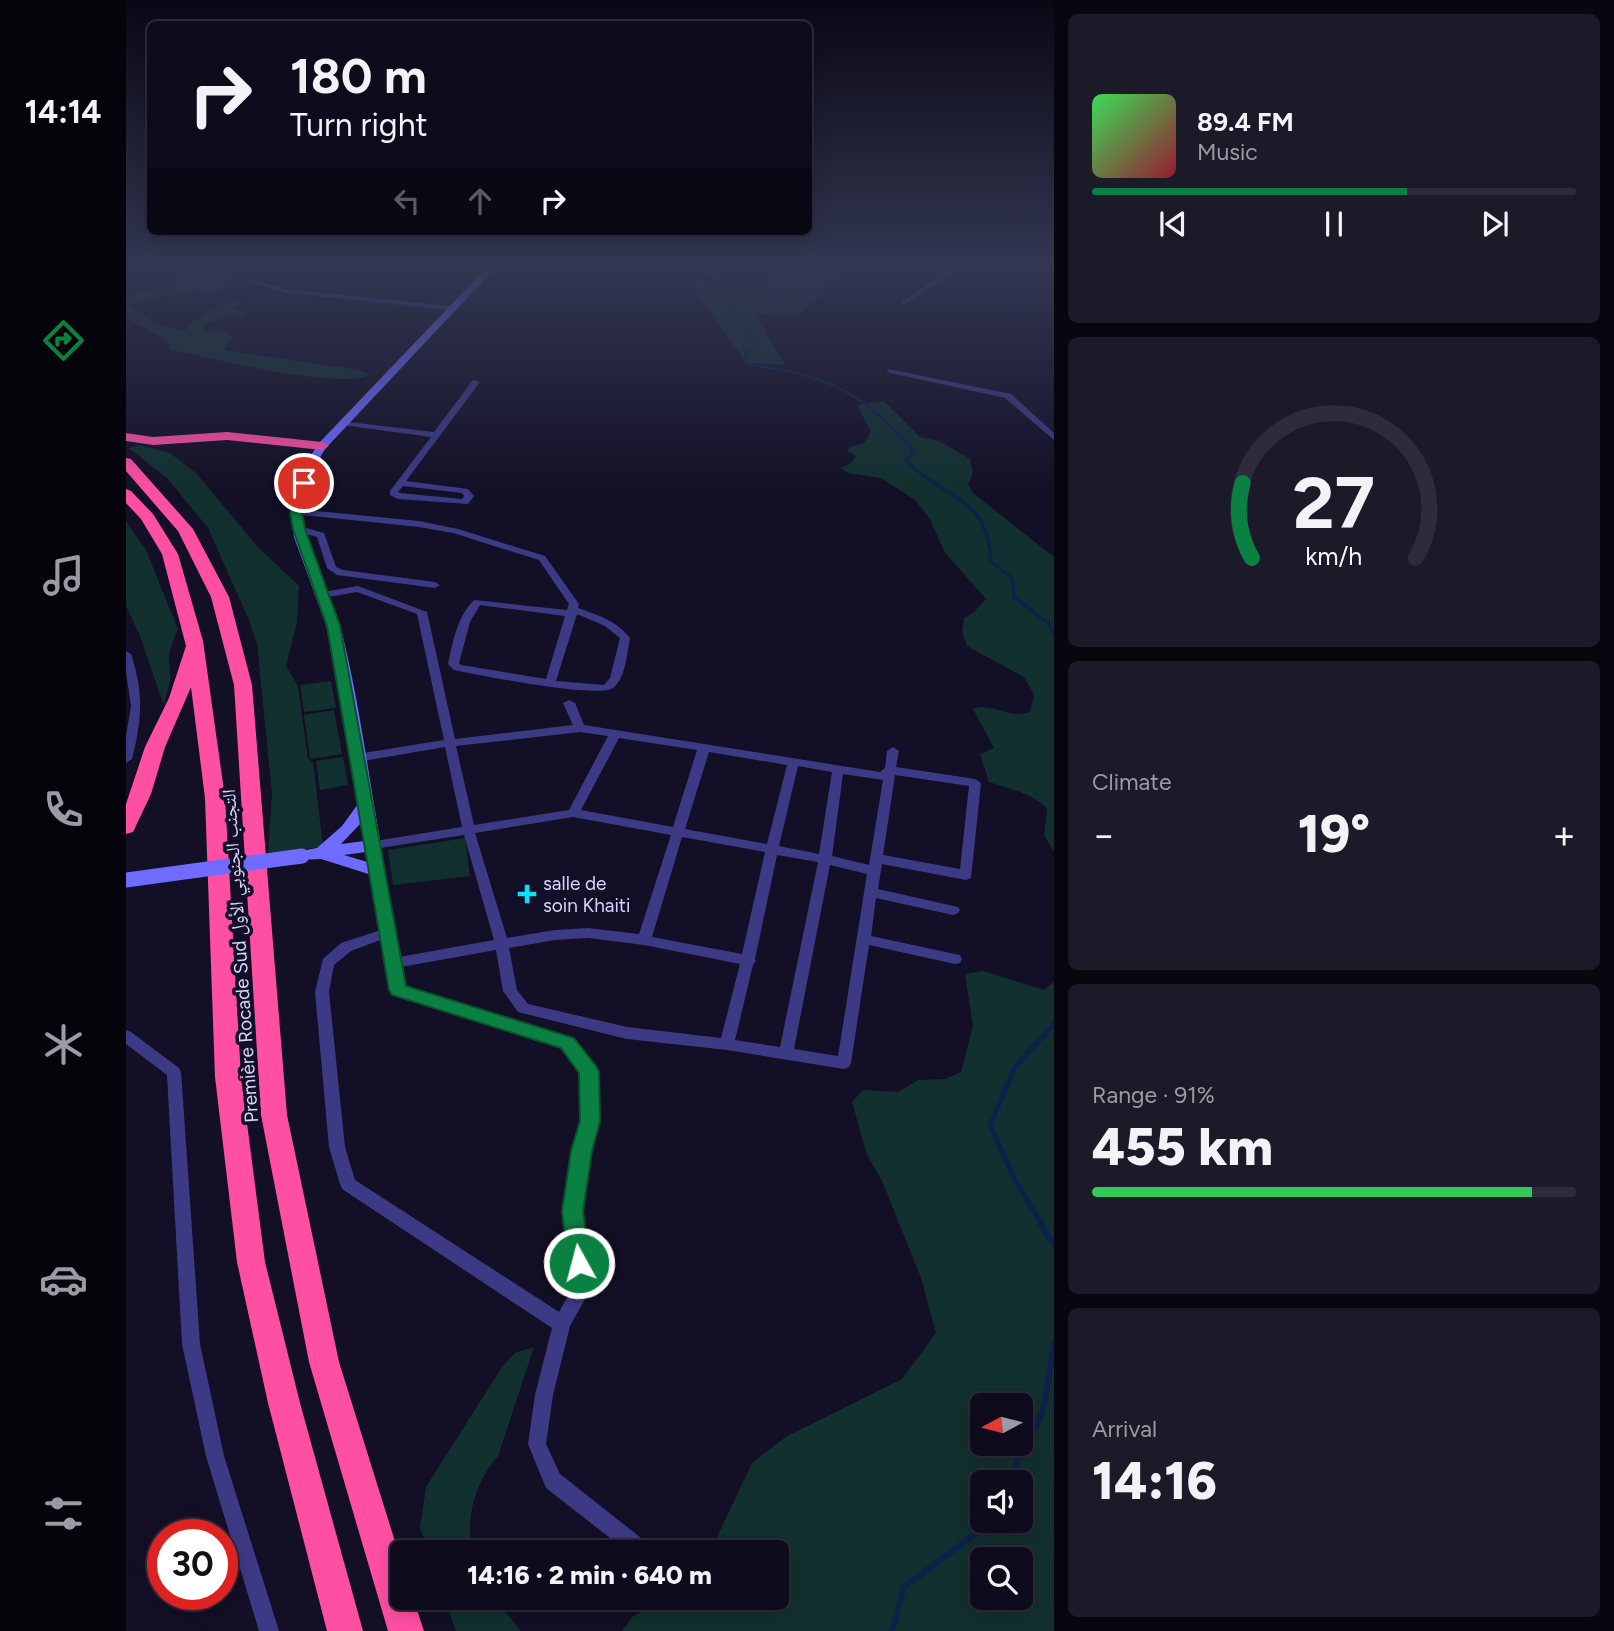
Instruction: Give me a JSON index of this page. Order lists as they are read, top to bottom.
{
  "streets": {
    "highway": ["Première Rocade Sud التجنب الجنوبي الأول"]
  },
  "places": {
    "health": ["salle de soin Khaiti"]
  },
  "north": "left",
  "page": {
    "tabs": "14:14",
    "turn": ["180 m", "Turn right"],
    "song": ["89.4 FM", "Music"],
    "tile": [
      "Climate",
      ["Range · 91%", "455 km"],
      ["Arrival", "14:16"]
    ],
    "heat": ["−", "19°", "+"],
    "limit": "30",
    "trip": "14:16 · 2 min · 640 m",
    "gauge": ["27", "km/h"]
  }
}
